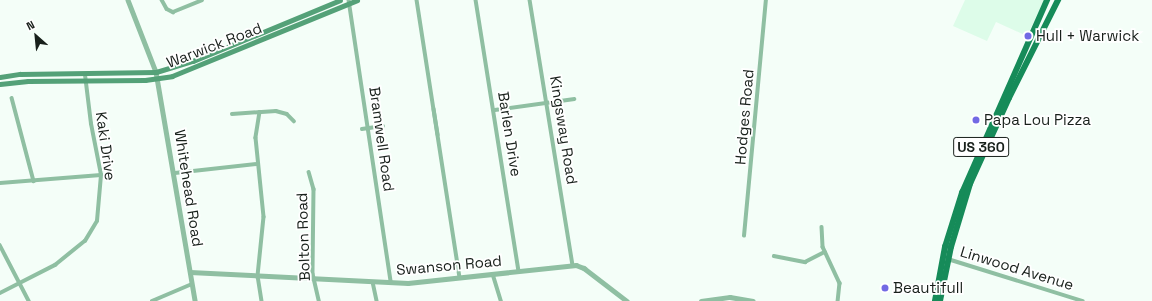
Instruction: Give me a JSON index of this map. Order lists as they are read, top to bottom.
{
  "streets": {
    "main road": ["Warwick Road", "US 360"],
    "street": [
      "Hodges Road",
      "Kingsway Road",
      "Barlen Drive",
      "Bramwell Road",
      "Kaki Drive",
      "Whitehead Road",
      "Bolton Road",
      "Swanson Road",
      "Linwood Avenue"
    ]
  },
  "crossings": [
    ["Warwick Road", "Bramwell Road"],
    ["Warwick Road", "Kaki Drive"],
    ["Warwick Road", "Whitehead Road"],
    ["Kingsway Road", "Swanson Road"],
    ["Barlen Drive", "Swanson Road"],
    ["Bramwell Road", "Swanson Road"],
    ["US 360", "Linwood Avenue"],
    ["Whitehead Road", "Swanson Road"],
    ["Bolton Road", "Swanson Road"]
  ],
  "places": ["Hull + Warwick", "Papa Lou Pizza", "Beautifull"],
  "north": "top left"
}
